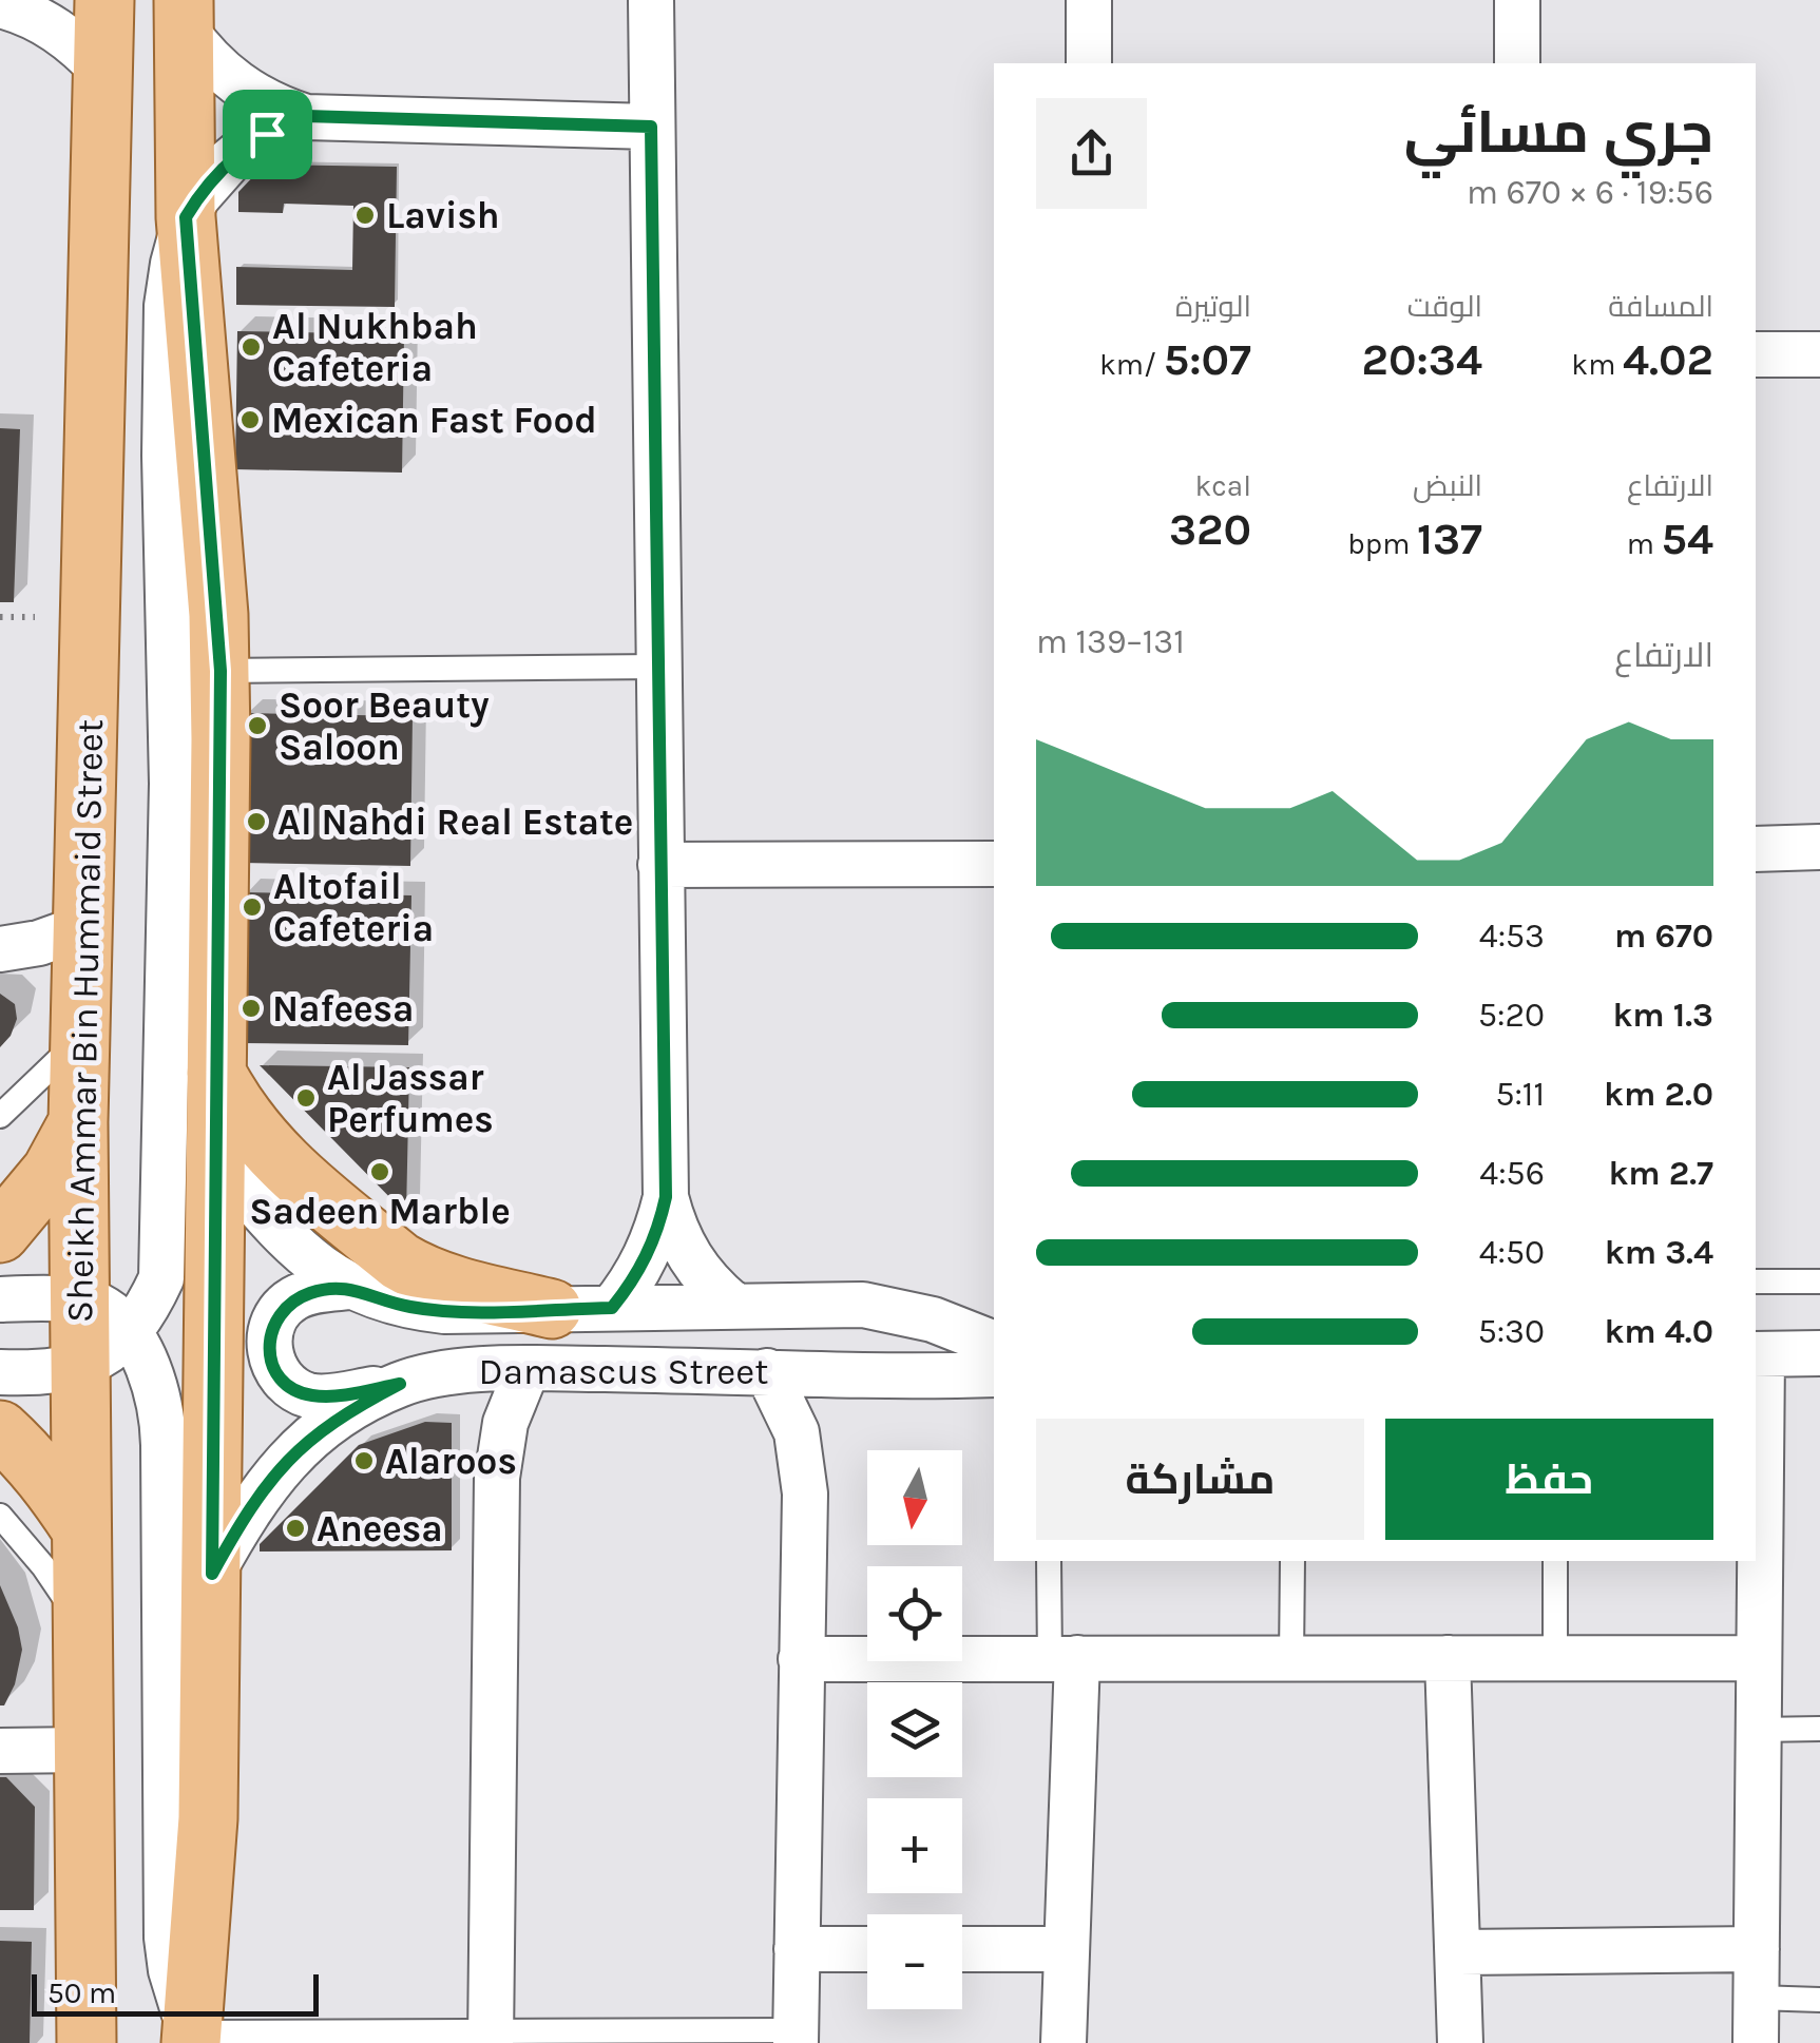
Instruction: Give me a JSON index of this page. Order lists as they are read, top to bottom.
{
  "streets": {
    "main road": ["Sheikh Ammar Bin Hummaid Street"],
    "street": ["Damascus Street"]
  },
  "places": [
    "Lavish",
    "Al Nukhbah Cafeteria",
    "Mexican Fast Food",
    "Soor Beauty Saloon",
    "Al Nahdi Real Estate",
    "Altofail Cafeteria",
    "Nafeesa",
    "Al Jassar Perfumes",
    "Sadeen Marble",
    "Alaroos",
    "Aneesa"
  ],
  "scale_bar": "50 m",
  "north": "bottom",
  "page": {
    "heading": ["جري مسائي", "19:56 · 6 × 670 m"],
    "stats": [
      ["المسافة", "4.02 km"],
      ["الوقت", "20:34"],
      ["الوتيرة", "5:07 /km"],
      ["الارتفاع", "54 m"],
      ["النبض", "137 bpm"],
      ["kcal", "320"]
    ],
    "chart": ["الارتفاع", "131–139 m"],
    "list": [
      {
        "name": "670 m",
        "note": "4:53"
      },
      {
        "name": "1.3 km",
        "note": "5:20"
      },
      {
        "name": "2.0 km",
        "note": "5:11"
      },
      {
        "name": "2.7 km",
        "note": "4:56"
      },
      {
        "name": "3.4 km",
        "note": "4:50"
      },
      {
        "name": "4.0 km",
        "note": "5:30"
      }
    ],
    "buttons": ["حفظ", "مشاركة"],
    "map_buttons": ["+", "−"],
    "scale": "50 m"
  }
}
